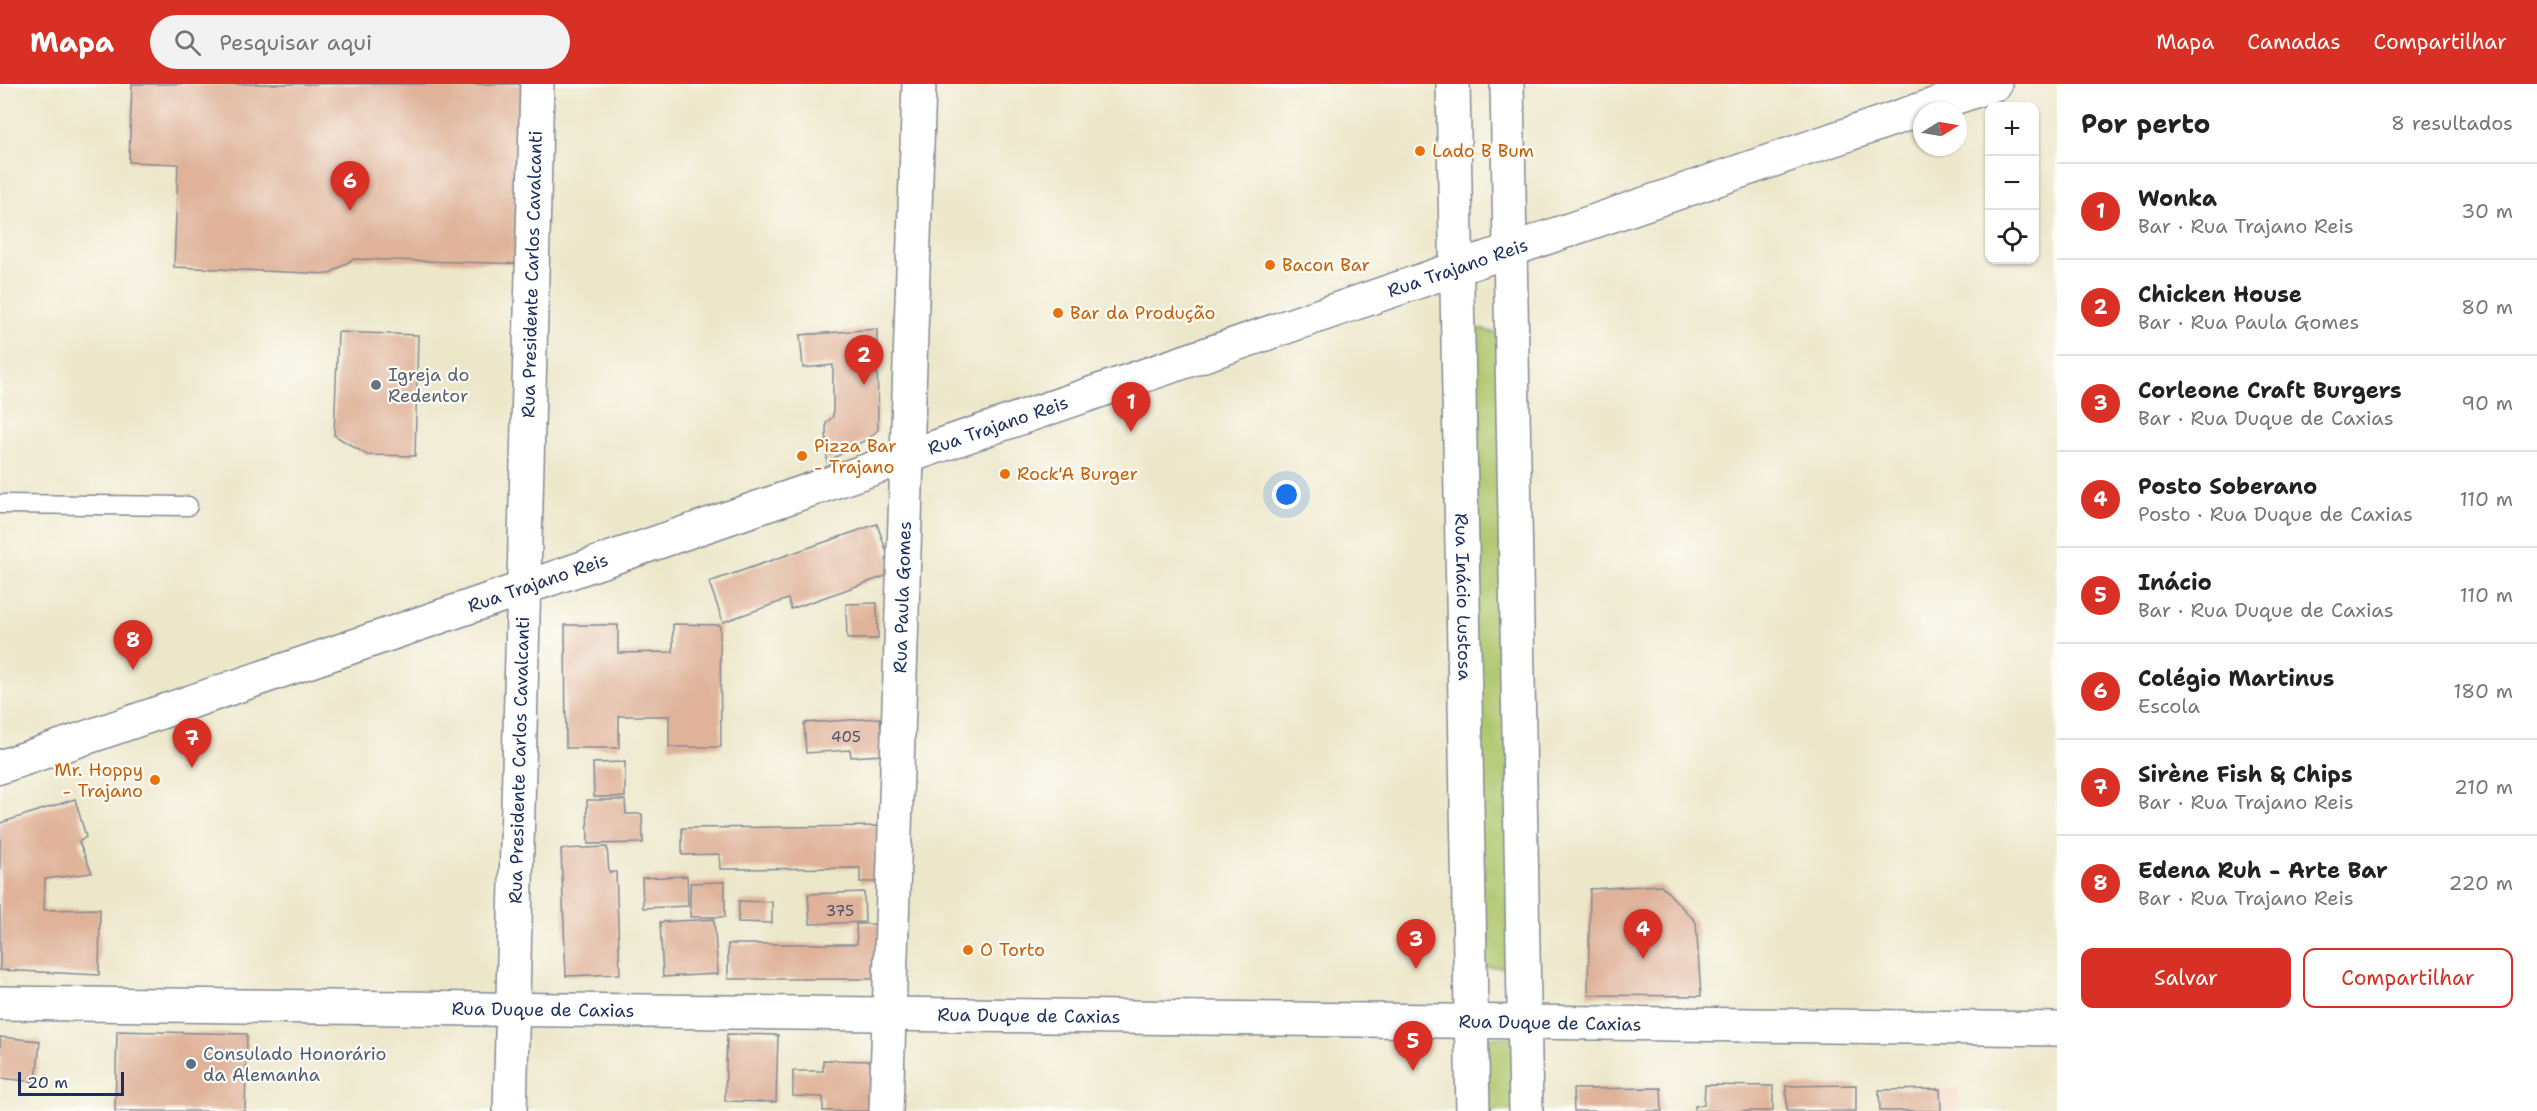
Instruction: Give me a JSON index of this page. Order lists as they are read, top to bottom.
{
  "streets": {
    "main road": [
      "Rua Trajano Reis",
      "Rua Presidente Carlos Cavalcanti",
      "Rua Inácio Lustosa",
      "Rua Paula Gomes",
      "Rua Duque de Caxias"
    ]
  },
  "crossings": [
    ["Rua Trajano Reis", "Rua Presidente Carlos Cavalcanti"],
    ["Rua Trajano Reis", "Rua Inácio Lustosa"],
    ["Rua Trajano Reis", "Rua Paula Gomes"],
    ["Rua Presidente Carlos Cavalcanti", "Rua Duque de Caxias"],
    ["Rua Inácio Lustosa", "Rua Duque de Caxias"],
    ["Rua Paula Gomes", "Rua Duque de Caxias"]
  ],
  "places": [
    "Lado B Bum",
    "Bacon Bar",
    "Bar da Produção",
    "Igreja do Redentor",
    "Pizza Bar - Trajano",
    "Rock'A Burger",
    "Mr. Hoppy - Trajano",
    "O Torto",
    "Consulado Honorário da Alemanha"
  ],
  "house_numbers": ["405", "375"],
  "scale_bar": "20 m",
  "north": "right",
  "page": {
    "header": "Mapa",
    "search": "Pesquisar aqui",
    "nav": ["Mapa", "Camadas", "Compartilhar"],
    "heading": ["Por perto", "8 resultados"],
    "map_buttons": ["+", "−"],
    "pins": [
      "6",
      "2",
      "1",
      "8",
      "7",
      "4",
      "3",
      "5"
    ],
    "list": [
      {
        "mark": "1",
        "name": "Wonka",
        "note": "Bar · Rua Trajano Reis",
        "value": "30 m"
      },
      {
        "mark": "2",
        "name": "Chicken House",
        "note": "Bar · Rua Paula Gomes",
        "value": "80 m"
      },
      {
        "mark": "3",
        "name": "Corleone Craft Burgers",
        "note": "Bar · Rua Duque de Caxias",
        "value": "90 m"
      },
      {
        "mark": "4",
        "name": "Posto Soberano",
        "note": "Posto · Rua Duque de Caxias",
        "value": "110 m"
      },
      {
        "mark": "5",
        "name": "Inácio",
        "note": "Bar · Rua Duque de Caxias",
        "value": "110 m"
      },
      {
        "mark": "6",
        "name": "Colégio Martinus",
        "note": "Escola",
        "value": "180 m"
      },
      {
        "mark": "7",
        "name": "Sirène Fish & Chips",
        "note": "Bar · Rua Trajano Reis",
        "value": "210 m"
      },
      {
        "mark": "8",
        "name": "Edena Ruh - Arte Bar",
        "note": "Bar · Rua Trajano Reis",
        "value": "220 m"
      }
    ],
    "buttons": ["Salvar", "Compartilhar"],
    "scale": "20 m"
  }
}
